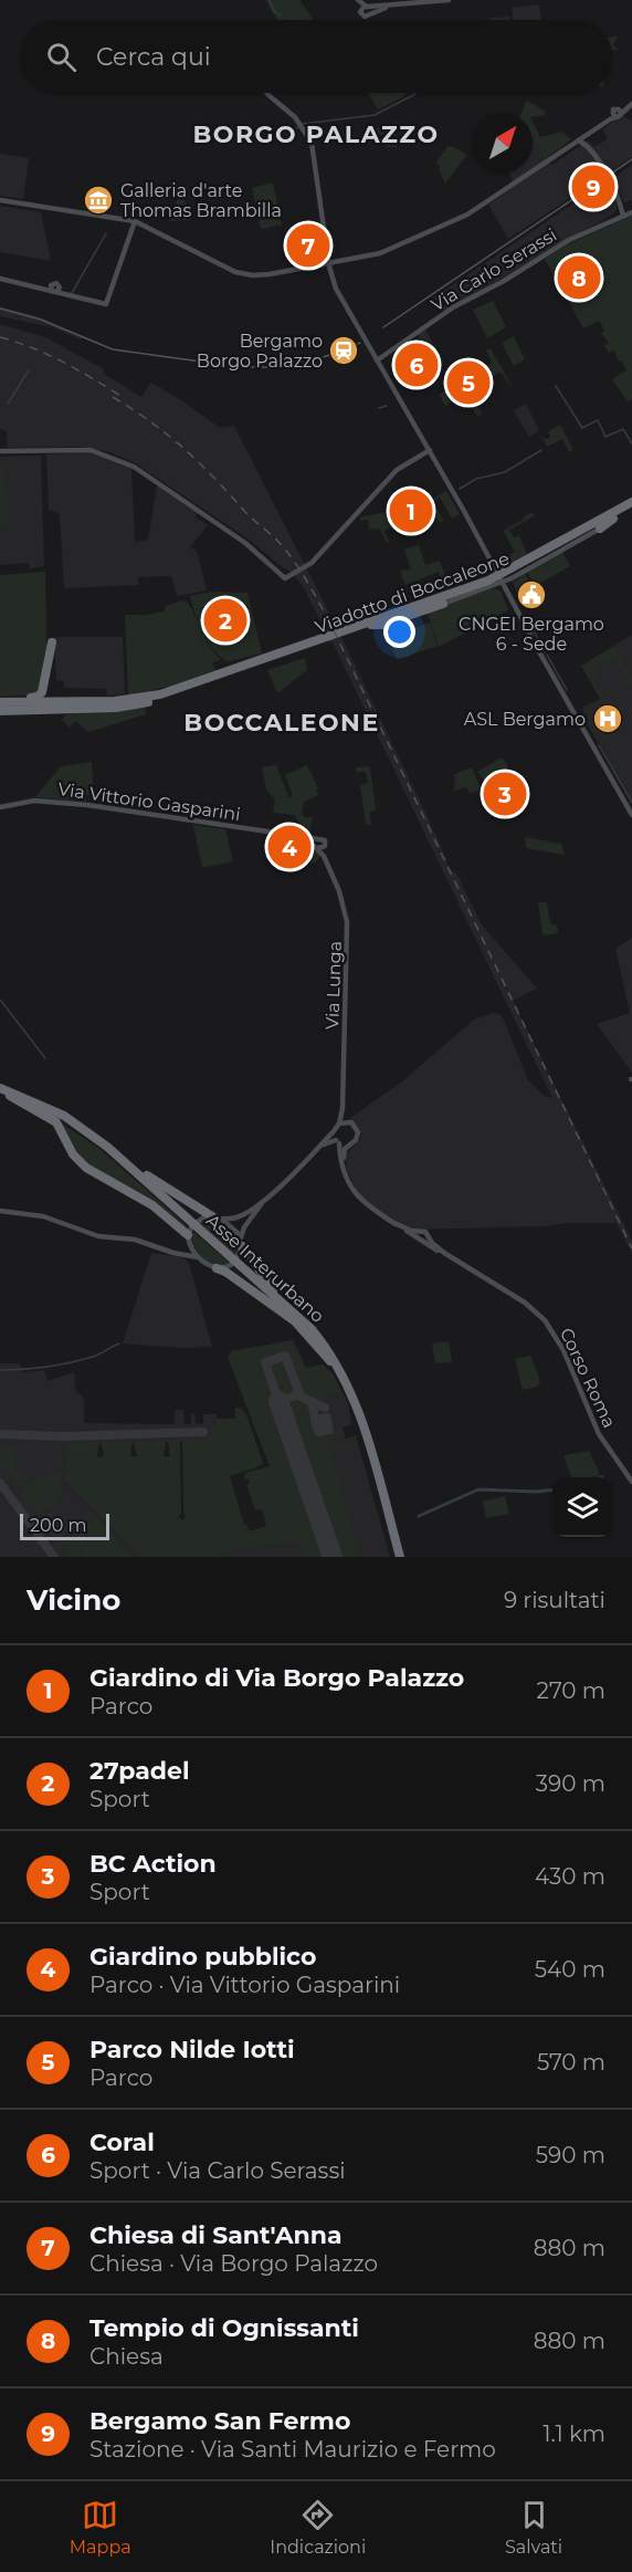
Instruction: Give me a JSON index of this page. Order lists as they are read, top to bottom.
{
  "streets": {
    "highway": ["Viadotto di Boccaleone", "Asse Interurbano"],
    "street": [
      "Via Carlo Serassi",
      "Via Vittorio Gasparini",
      "Via Lunga",
      "Corso Roma"
    ]
  },
  "crossings": [
    ["Via Vittorio Gasparini", "Via Lunga"],
    ["Via Lunga", "Corso Roma"]
  ],
  "districts": ["BORGO PALAZZO", "BOCCALEONE"],
  "places": {
    "museum": ["Galleria d'arte Thomas Brambilla"],
    "station": ["Bergamo Borgo Palazzo"],
    "public building": ["CNGEI Bergamo 6 - Sede"],
    "hospital": ["ASL Bergamo"]
  },
  "scale_bar": "200 m",
  "north": "top right",
  "page": {
    "search": "Cerca qui",
    "pins": [
      "9",
      "7",
      "8",
      "6",
      "5",
      "1",
      "2",
      "3",
      "4"
    ],
    "scale": "200 m",
    "heading": ["Vicino", "9 risultati"],
    "list": [
      {
        "mark": "1",
        "name": "Giardino di Via Borgo Palazzo",
        "note": "Parco",
        "value": "270 m"
      },
      {
        "mark": "2",
        "name": "27padel",
        "note": "Sport",
        "value": "390 m"
      },
      {
        "mark": "3",
        "name": "BC Action",
        "note": "Sport",
        "value": "430 m"
      },
      {
        "mark": "4",
        "name": "Giardino pubblico",
        "note": "Parco · Via Vittorio Gasparini",
        "value": "540 m"
      },
      {
        "mark": "5",
        "name": "Parco Nilde Iotti",
        "note": "Parco",
        "value": "570 m"
      },
      {
        "mark": "6",
        "name": "Coral",
        "note": "Sport · Via Carlo Serassi",
        "value": "590 m"
      },
      {
        "mark": "7",
        "name": "Chiesa di Sant'Anna",
        "note": "Chiesa · Via Borgo Palazzo",
        "value": "880 m"
      },
      {
        "mark": "8",
        "name": "Tempio di Ognissanti",
        "note": "Chiesa",
        "value": "880 m"
      },
      {
        "mark": "9",
        "name": "Bergamo San Fermo",
        "note": "Stazione · Via Santi Maurizio e Fermo",
        "value": "1.1 km"
      }
    ],
    "nav": ["Mappa", "Indicazioni", "Salvati"]
  }
}
